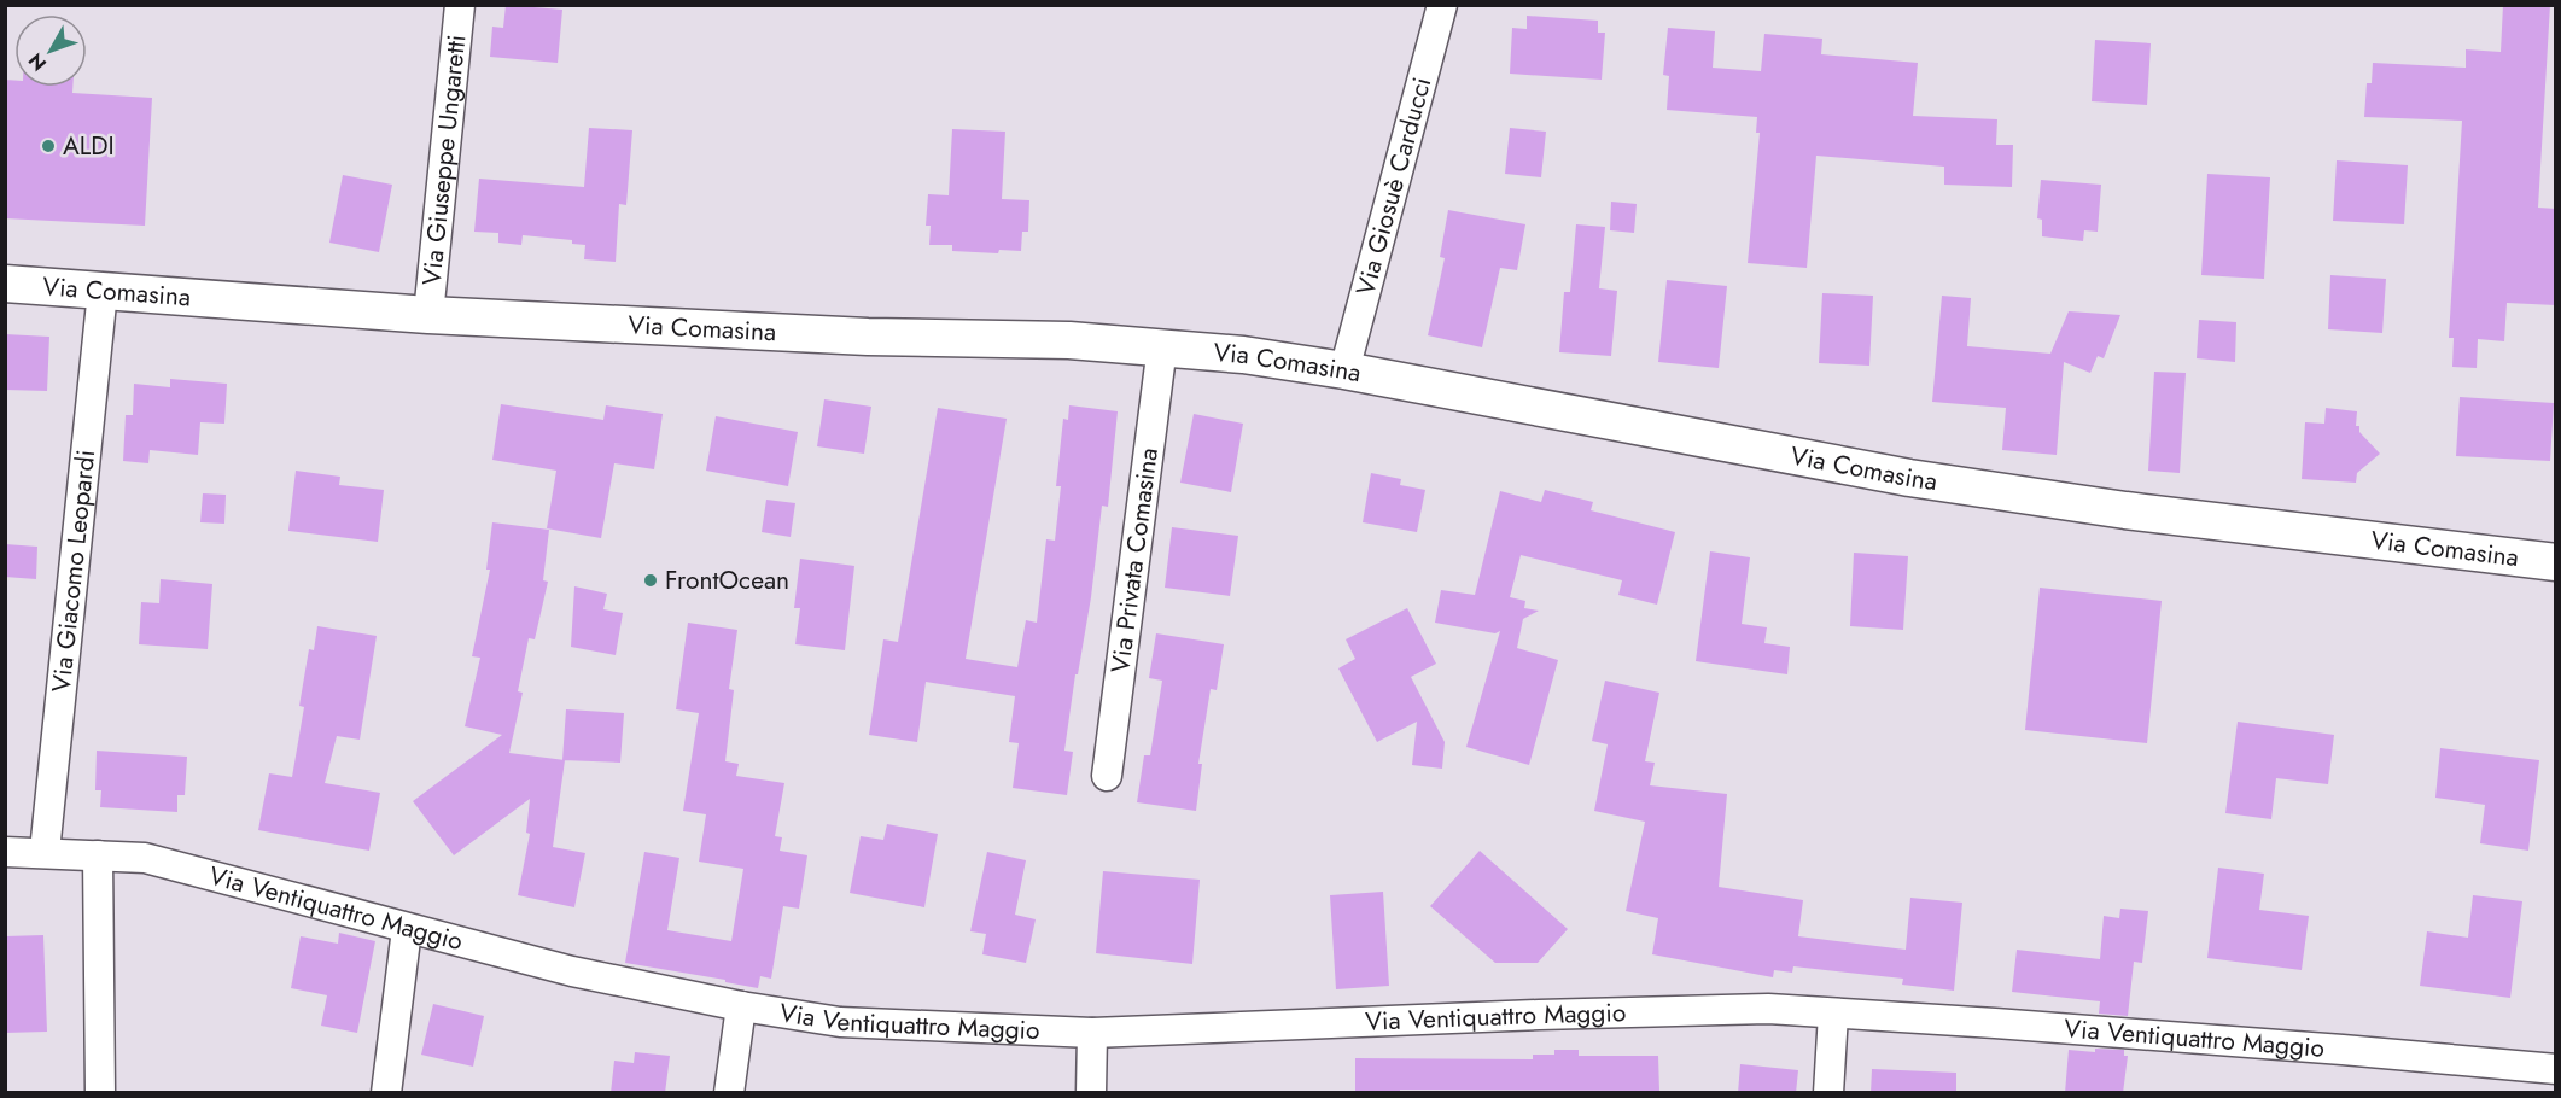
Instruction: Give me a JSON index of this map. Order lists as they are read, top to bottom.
{
  "streets": {
    "street": [
      "Via Giuseppe Ungaretti",
      "Via Giosuè Carducci",
      "Via Comasina",
      "Via Privata Comasina",
      "Via Giacomo Leopardi",
      "Via Ventiquattro Maggio"
    ]
  },
  "crossings": [
    ["Via Giuseppe Ungaretti", "Via Comasina"],
    ["Via Giosuè Carducci", "Via Comasina"],
    ["Via Comasina", "Via Privata Comasina"],
    ["Via Comasina", "Via Giacomo Leopardi"],
    ["Via Giacomo Leopardi", "Via Ventiquattro Maggio"]
  ],
  "places": ["ALDI", "FrontOcean"],
  "north": "bottom left"
}
